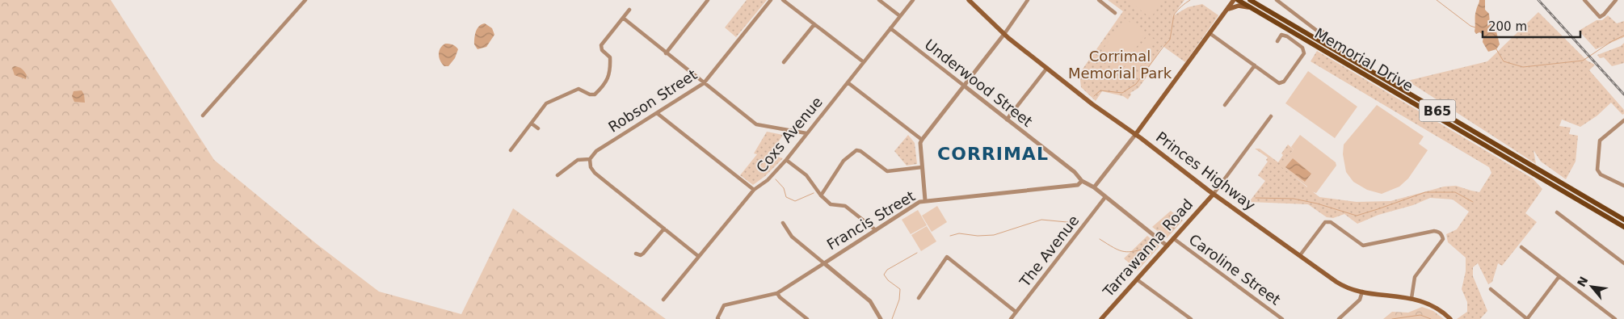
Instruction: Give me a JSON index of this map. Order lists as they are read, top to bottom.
{
  "streets": {
    "main road": [
      "Memorial Drive",
      "B65",
      "Princes Highway",
      "Tarrawanna Road"
    ],
    "street": [
      "Underwood Street",
      "Robson Street",
      "Coxs Avenue",
      "Francis Street",
      "The Avenue",
      "Caroline Street"
    ]
  },
  "crossings": [
    ["Underwood Street", "Coxs Avenue"],
    ["Underwood Street", "Francis Street"],
    ["Underwood Street", "Tarrawanna Road"],
    ["Underwood Street", "The Avenue"],
    ["Princes Highway", "Tarrawanna Road"],
    ["Tarrawanna Road", "Caroline Street"]
  ],
  "districts": ["CORRIMAL"],
  "parks": ["Corrimal Memorial Park"],
  "scale_bar": "200 m",
  "north": "top left"
}
